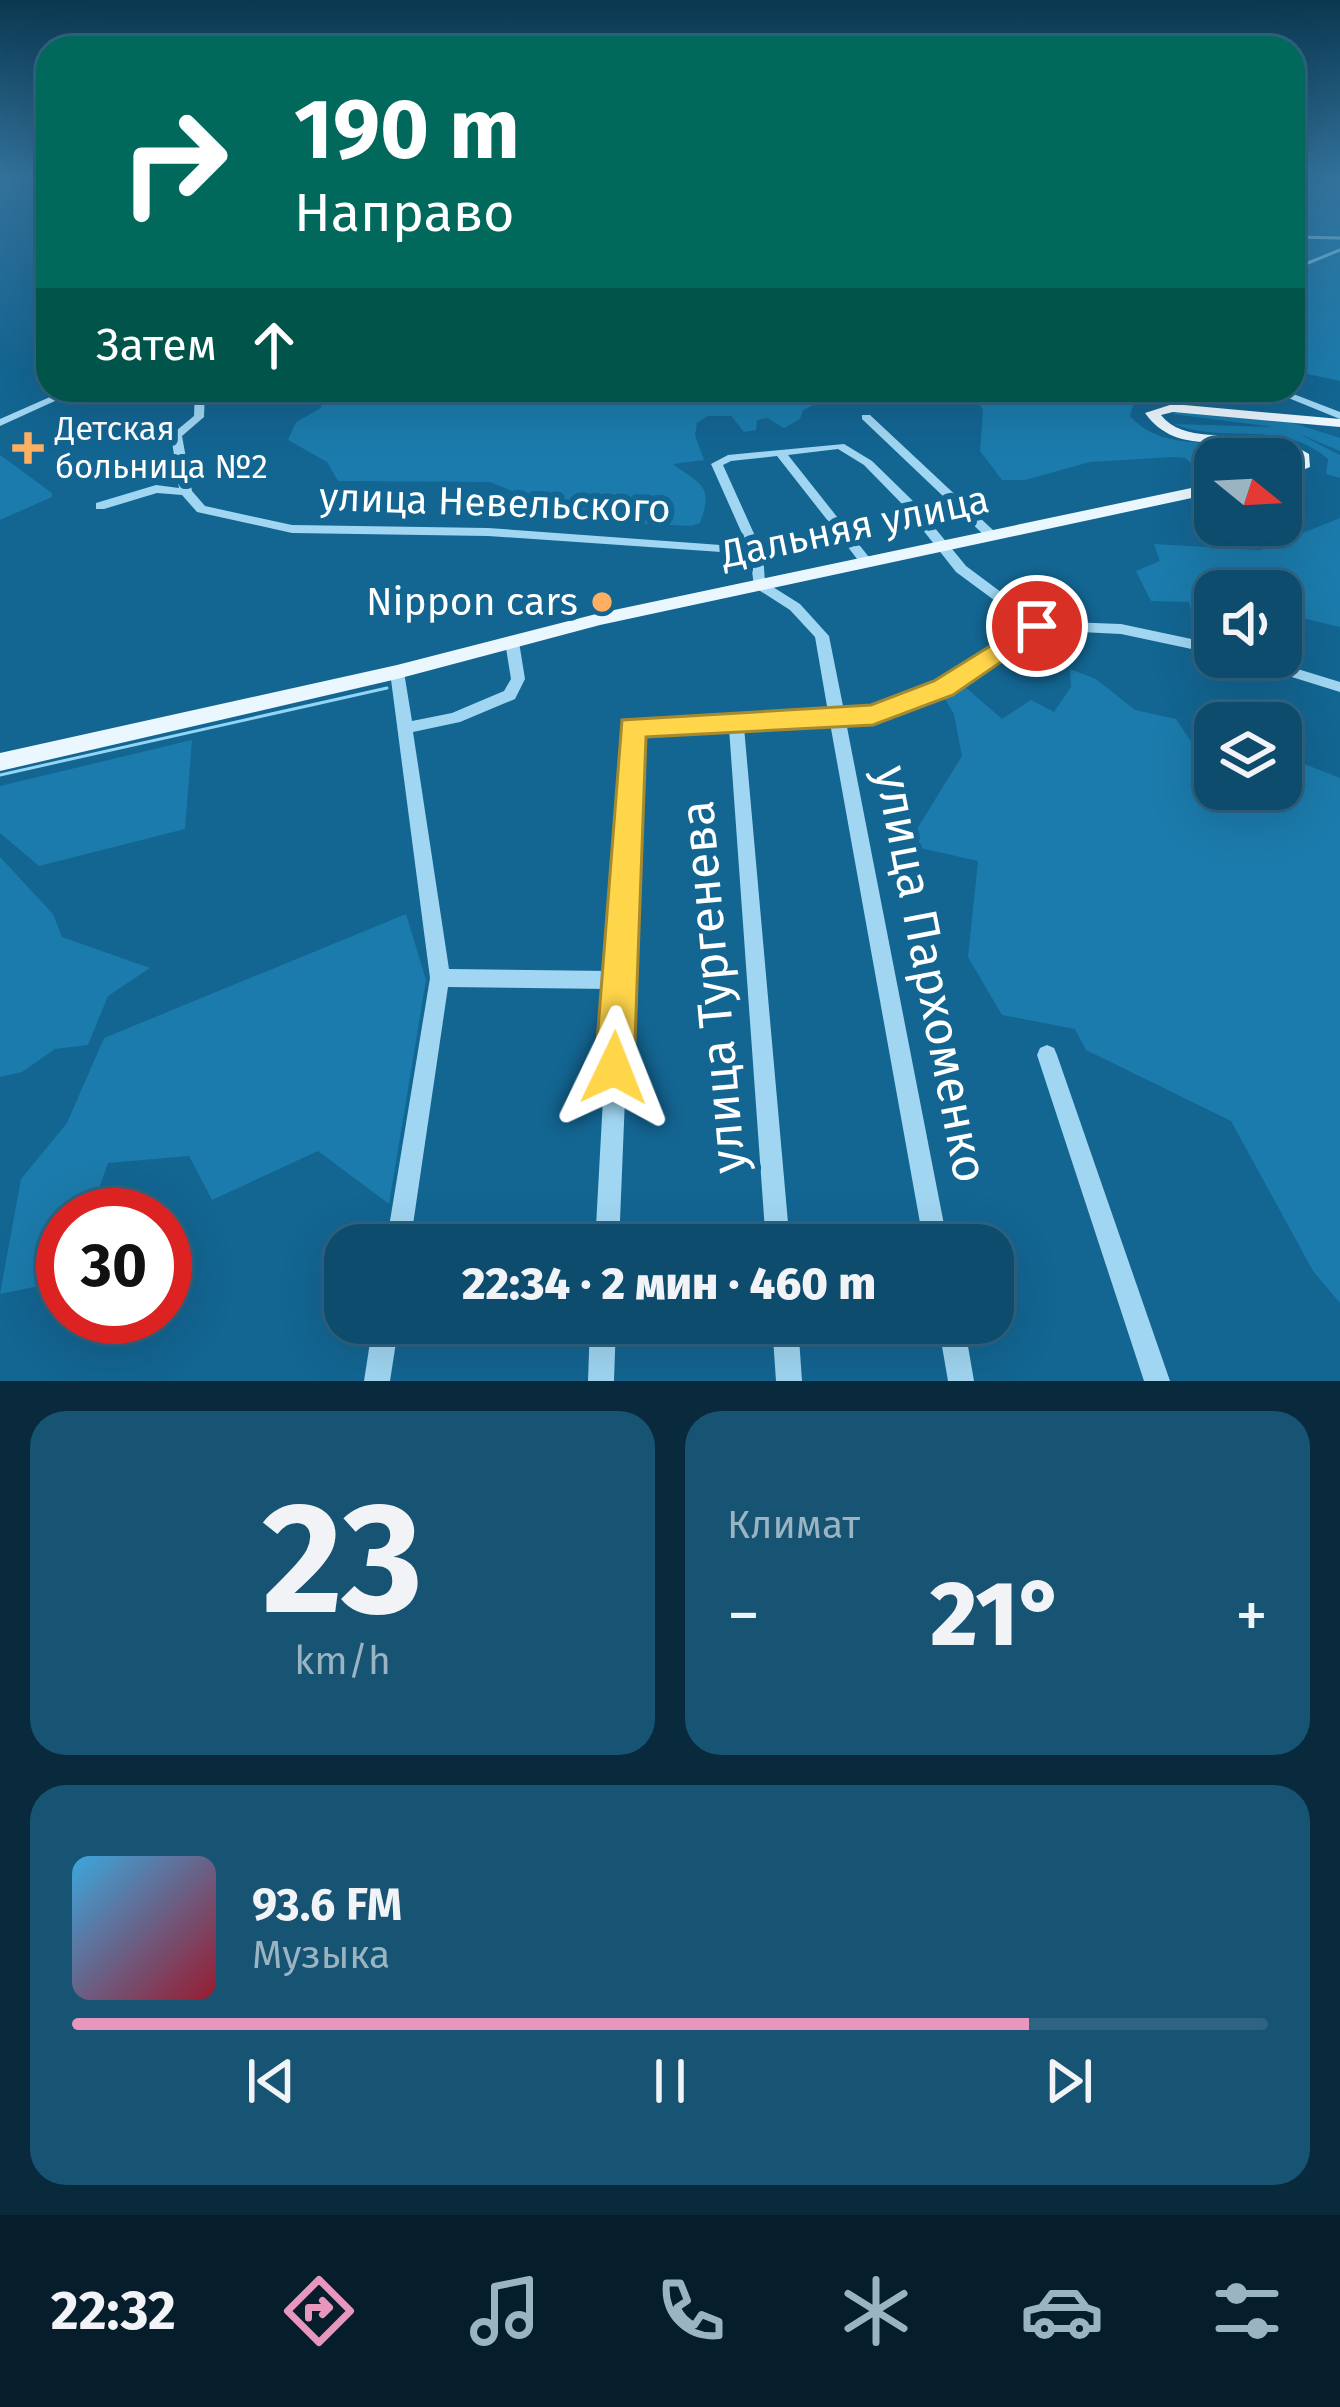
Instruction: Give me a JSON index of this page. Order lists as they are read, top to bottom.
{
  "streets": {
    "main road": ["Дальняя улица"],
    "street": ["улица Невельского", "улица Пархоменко", "улица Тургенева"]
  },
  "crossings": [
    ["Дальняя улица", "улица Пархоменко"]
  ],
  "places": {
    "health": ["Детская больница №2"],
    "other": ["Nippon cars"]
  },
  "north": "right",
  "page": {
    "turn": ["190 m", "Направо"],
    "then": "Затем",
    "limit": "30",
    "trip": "22:34 · 2 мин · 460 m",
    "tile": [
      ["23", "km/h"],
      "Климат"
    ],
    "heat": ["−", "21°", "+"],
    "song": ["93.6 FM", "Музыка"],
    "tabs": "22:32"
  }
}
